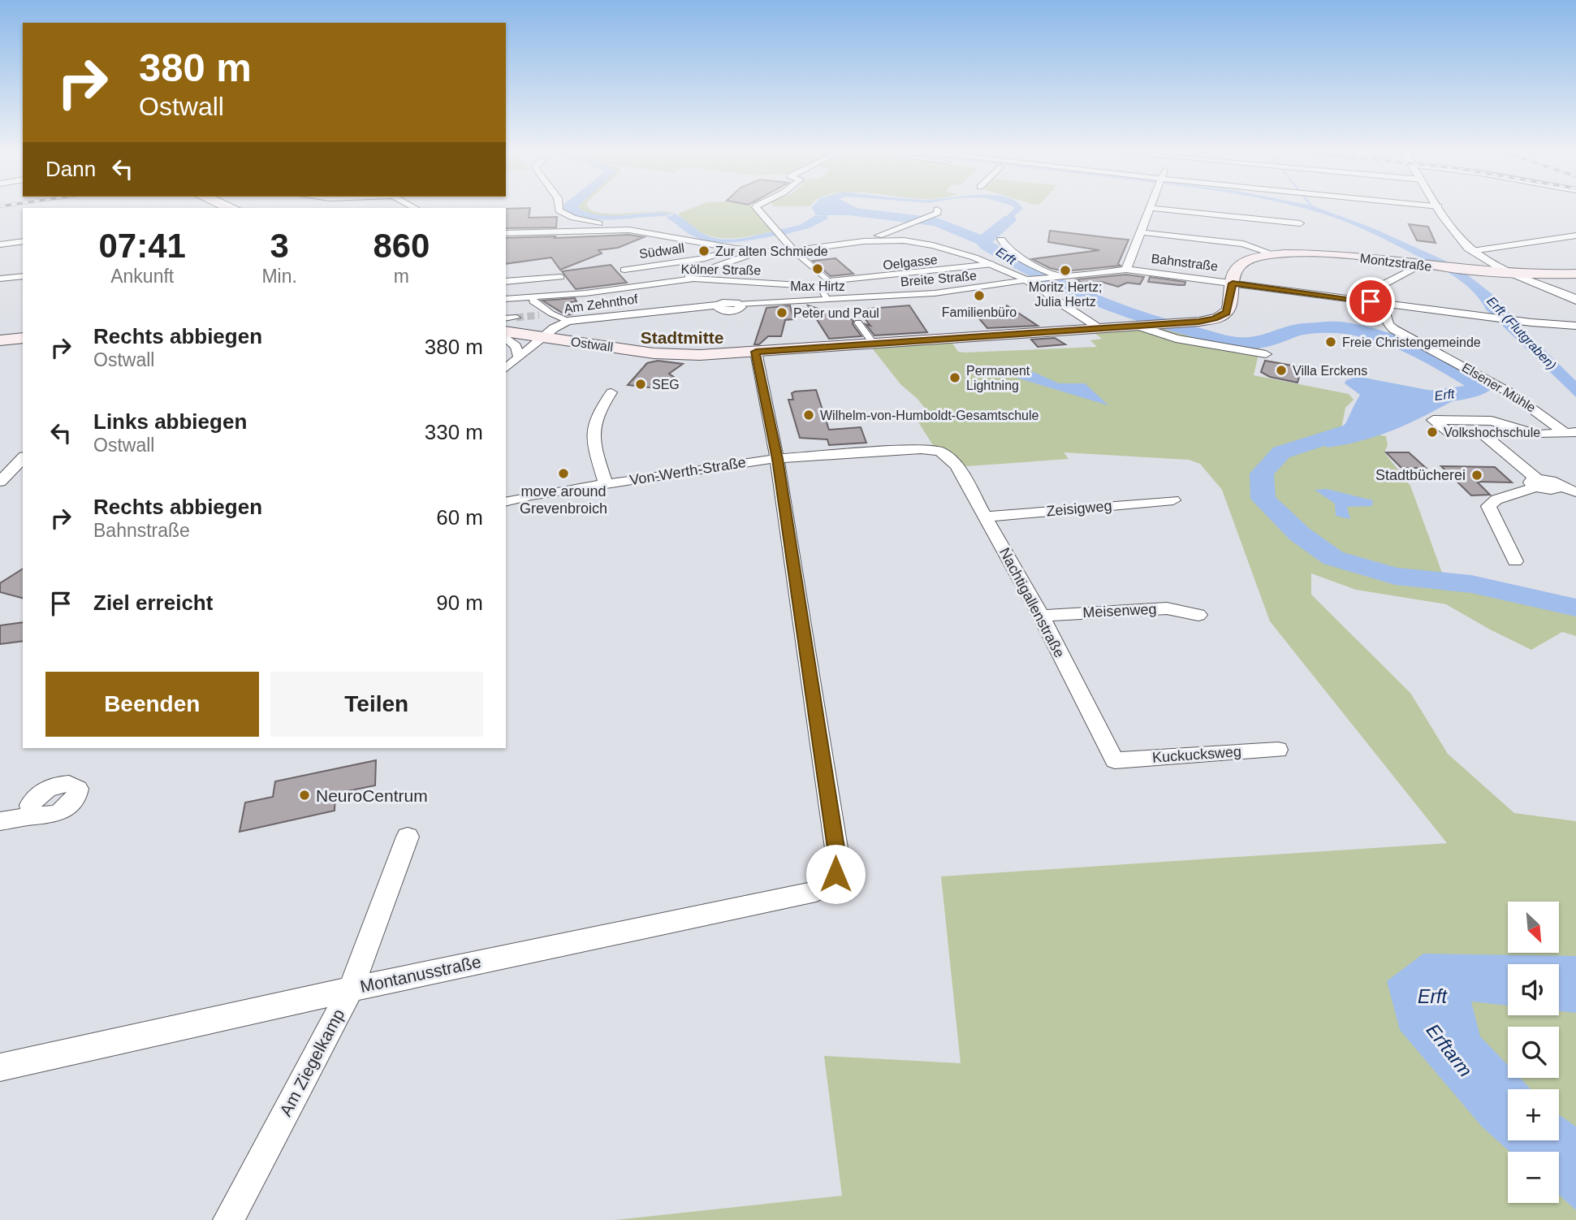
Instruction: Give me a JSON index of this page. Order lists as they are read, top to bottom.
{
  "streets": {
    "main road": ["Montzstraße", "Ostwall"],
    "street": [
      "Südwall",
      "Oelgasse",
      "Bahnstraße",
      "Kölner Straße",
      "Breite Straße",
      "Am Zehnthof",
      "Elsener Mühle",
      "Von-Werth-Straße",
      "Zeisigweg",
      "Nachtigallenstraße",
      "Meisenweg",
      "Kuckucksweg",
      "Montanusstraße",
      "Am Ziegelkamp"
    ]
  },
  "crossings": [
    ["Bahnstraße", "Montzstraße"],
    ["Bahnstraße", "Breite Straße"],
    ["Bahnstraße", "Ostwall"],
    ["Bahnstraße", "Elsener Mühle"],
    ["Montzstraße", "Ostwall"],
    ["Breite Straße", "Am Zehnthof"],
    ["Am Zehnthof", "Ostwall"],
    ["Von-Werth-Straße", "Nachtigallenstraße"],
    ["Von-Werth-Straße", "Montanusstraße"],
    ["Zeisigweg", "Nachtigallenstraße"],
    ["Nachtigallenstraße", "Meisenweg"],
    ["Nachtigallenstraße", "Kuckucksweg"],
    ["Montanusstraße", "Am Ziegelkamp"]
  ],
  "districts": ["Stadtmitte"],
  "water": ["Erft", "Erft (Flutgraben)", "Erftarm"],
  "places": [
    "Zur alten Schmiede",
    "Max Hirtz",
    "Moritz Hertz; Julia Hertz",
    "Familienbüro",
    "Peter und Paul",
    "Freie Christengemeinde",
    "Villa Erckens",
    "Permanent Lightning",
    "SEG",
    "Wilhelm-von-Humboldt-Gesamtschule",
    "Volkshochschule",
    "move around Grevenbroich",
    "Stadtbücherei",
    "NeuroCentrum"
  ],
  "north": "bottom right",
  "page": {
    "turn": ["380 m", "Ostwall"],
    "then": "Dann",
    "eta": [
      "07:41",
      "Ankunft",
      "3",
      "Min.",
      "860",
      "m"
    ],
    "list": [
      {
        "name": "Rechts abbiegen",
        "note": "Ostwall",
        "value": "380 m"
      },
      {
        "name": "Links abbiegen",
        "note": "Ostwall",
        "value": "330 m"
      },
      {
        "name": "Rechts abbiegen",
        "note": "Bahnstraße",
        "value": "60 m"
      },
      {
        "name": "Ziel erreicht",
        "value": "90 m"
      }
    ],
    "buttons": ["Beenden", "Teilen"],
    "map_buttons": ["+", "−"]
  }
}
